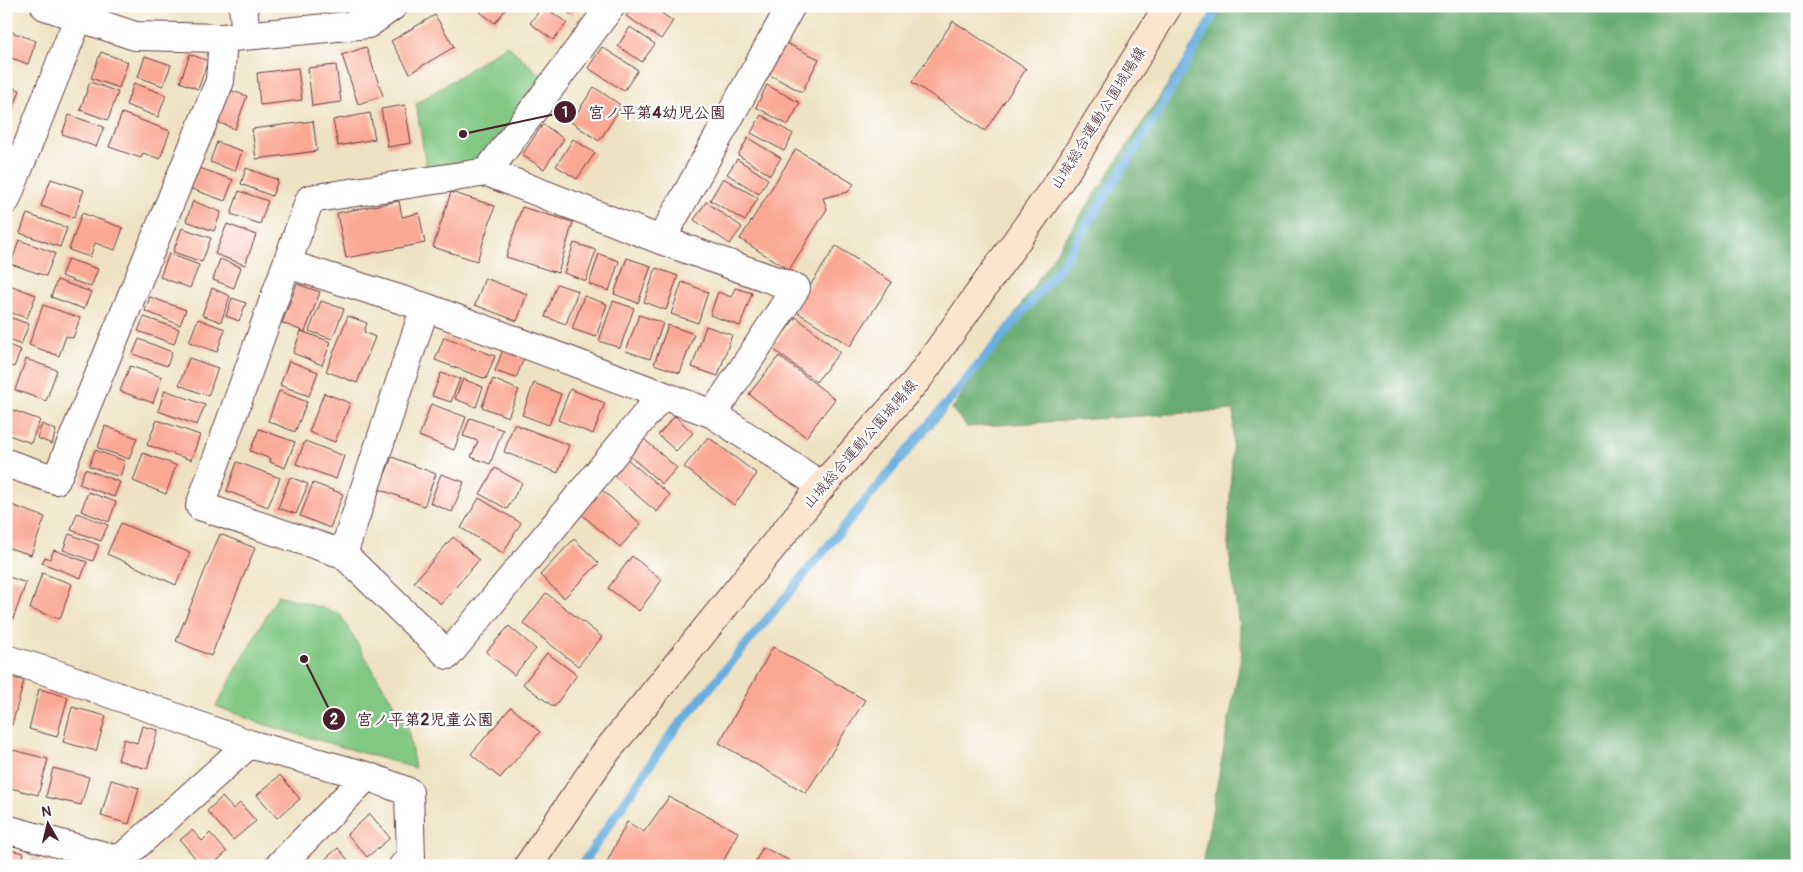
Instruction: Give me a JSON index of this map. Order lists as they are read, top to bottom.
{
  "streets": {
    "main road": ["山城総合運動公園城陽線"]
  },
  "places": ["宮ノ平第4幼児公園", "宮ノ平第2児童公園"],
  "north": "top"
}
